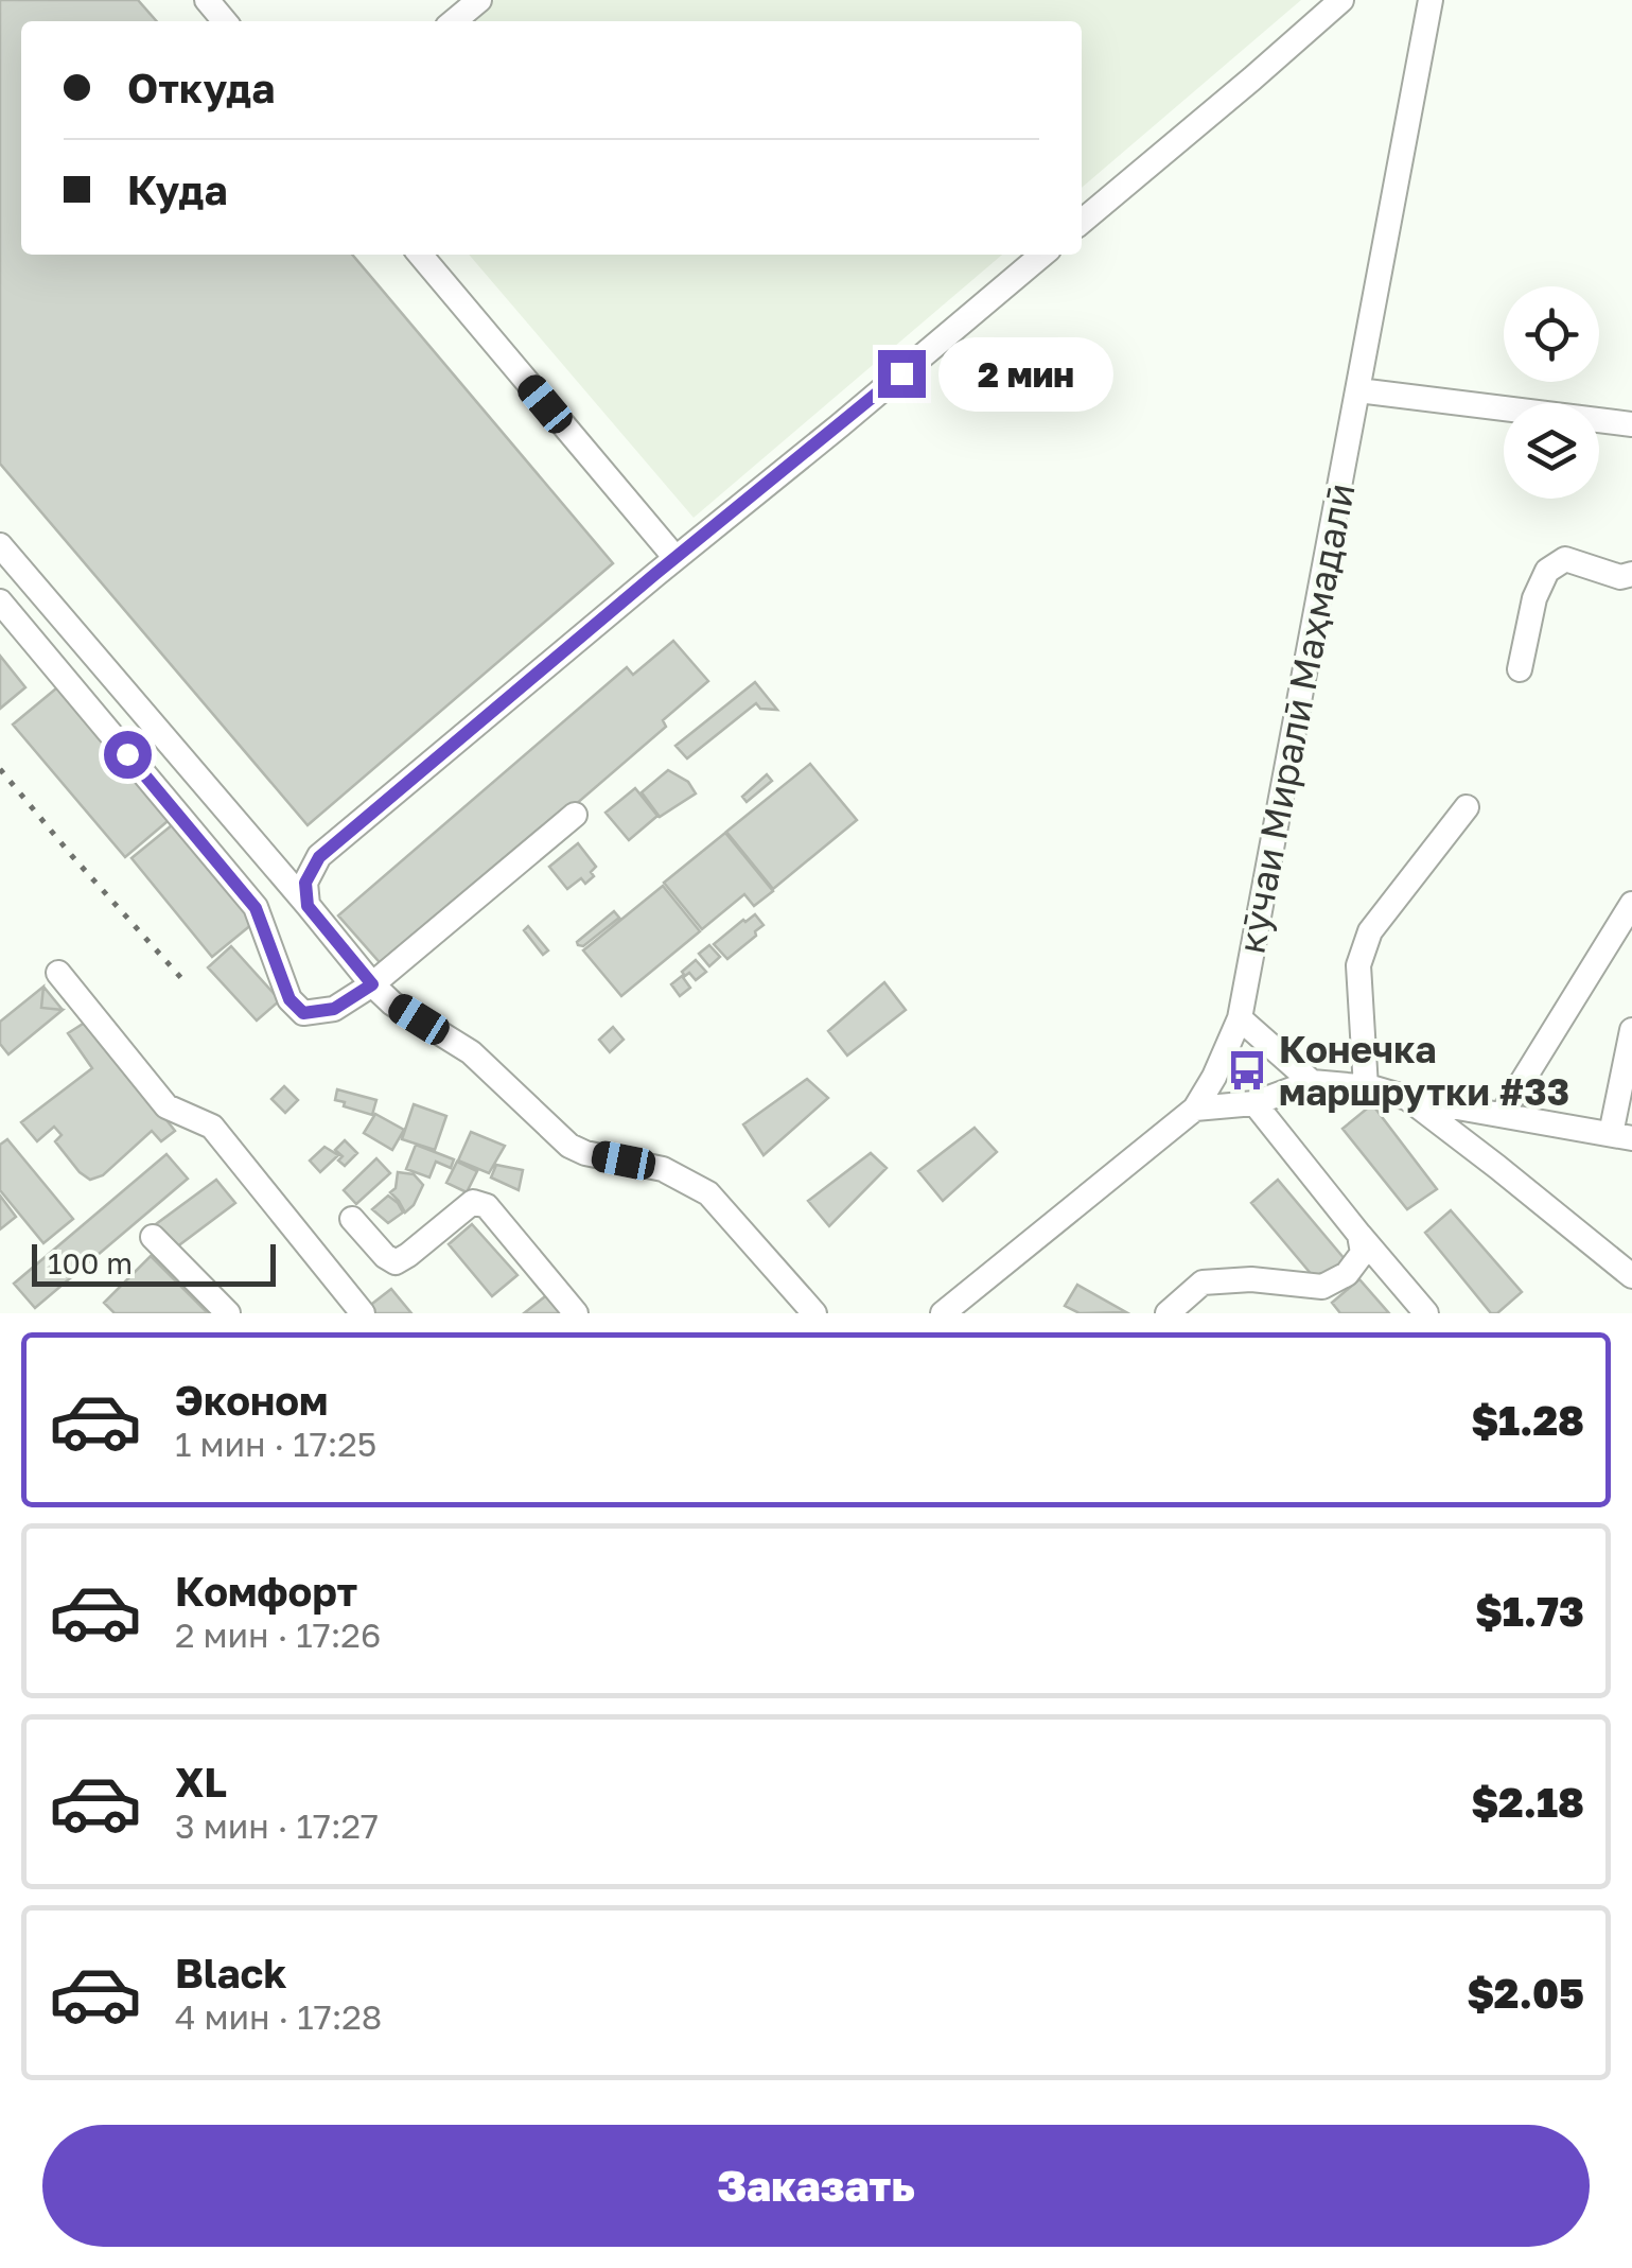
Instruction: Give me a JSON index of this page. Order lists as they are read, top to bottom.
{
  "streets": {
    "street": ["кӯчаи Миралӣ Маҳмадалӣ"]
  },
  "places": {
    "bus stop": ["Конечка маршрутки #33"]
  },
  "scale_bar": "100 m",
  "page": {
    "banner": ["Откуда", "Куда"],
    "bubble": "2 мин",
    "scale": "100 m",
    "list": [
      {
        "name": "Эконом",
        "note": "1 мин · 17:25",
        "value": "$1.28"
      },
      {
        "name": "Комфорт",
        "note": "2 мин · 17:26",
        "value": "$1.73"
      },
      {
        "name": "XL",
        "note": "3 мин · 17:27",
        "value": "$2.18"
      },
      {
        "name": "Black",
        "note": "4 мин · 17:28",
        "value": "$2.05"
      }
    ],
    "buttons": "Заказать"
  }
}
